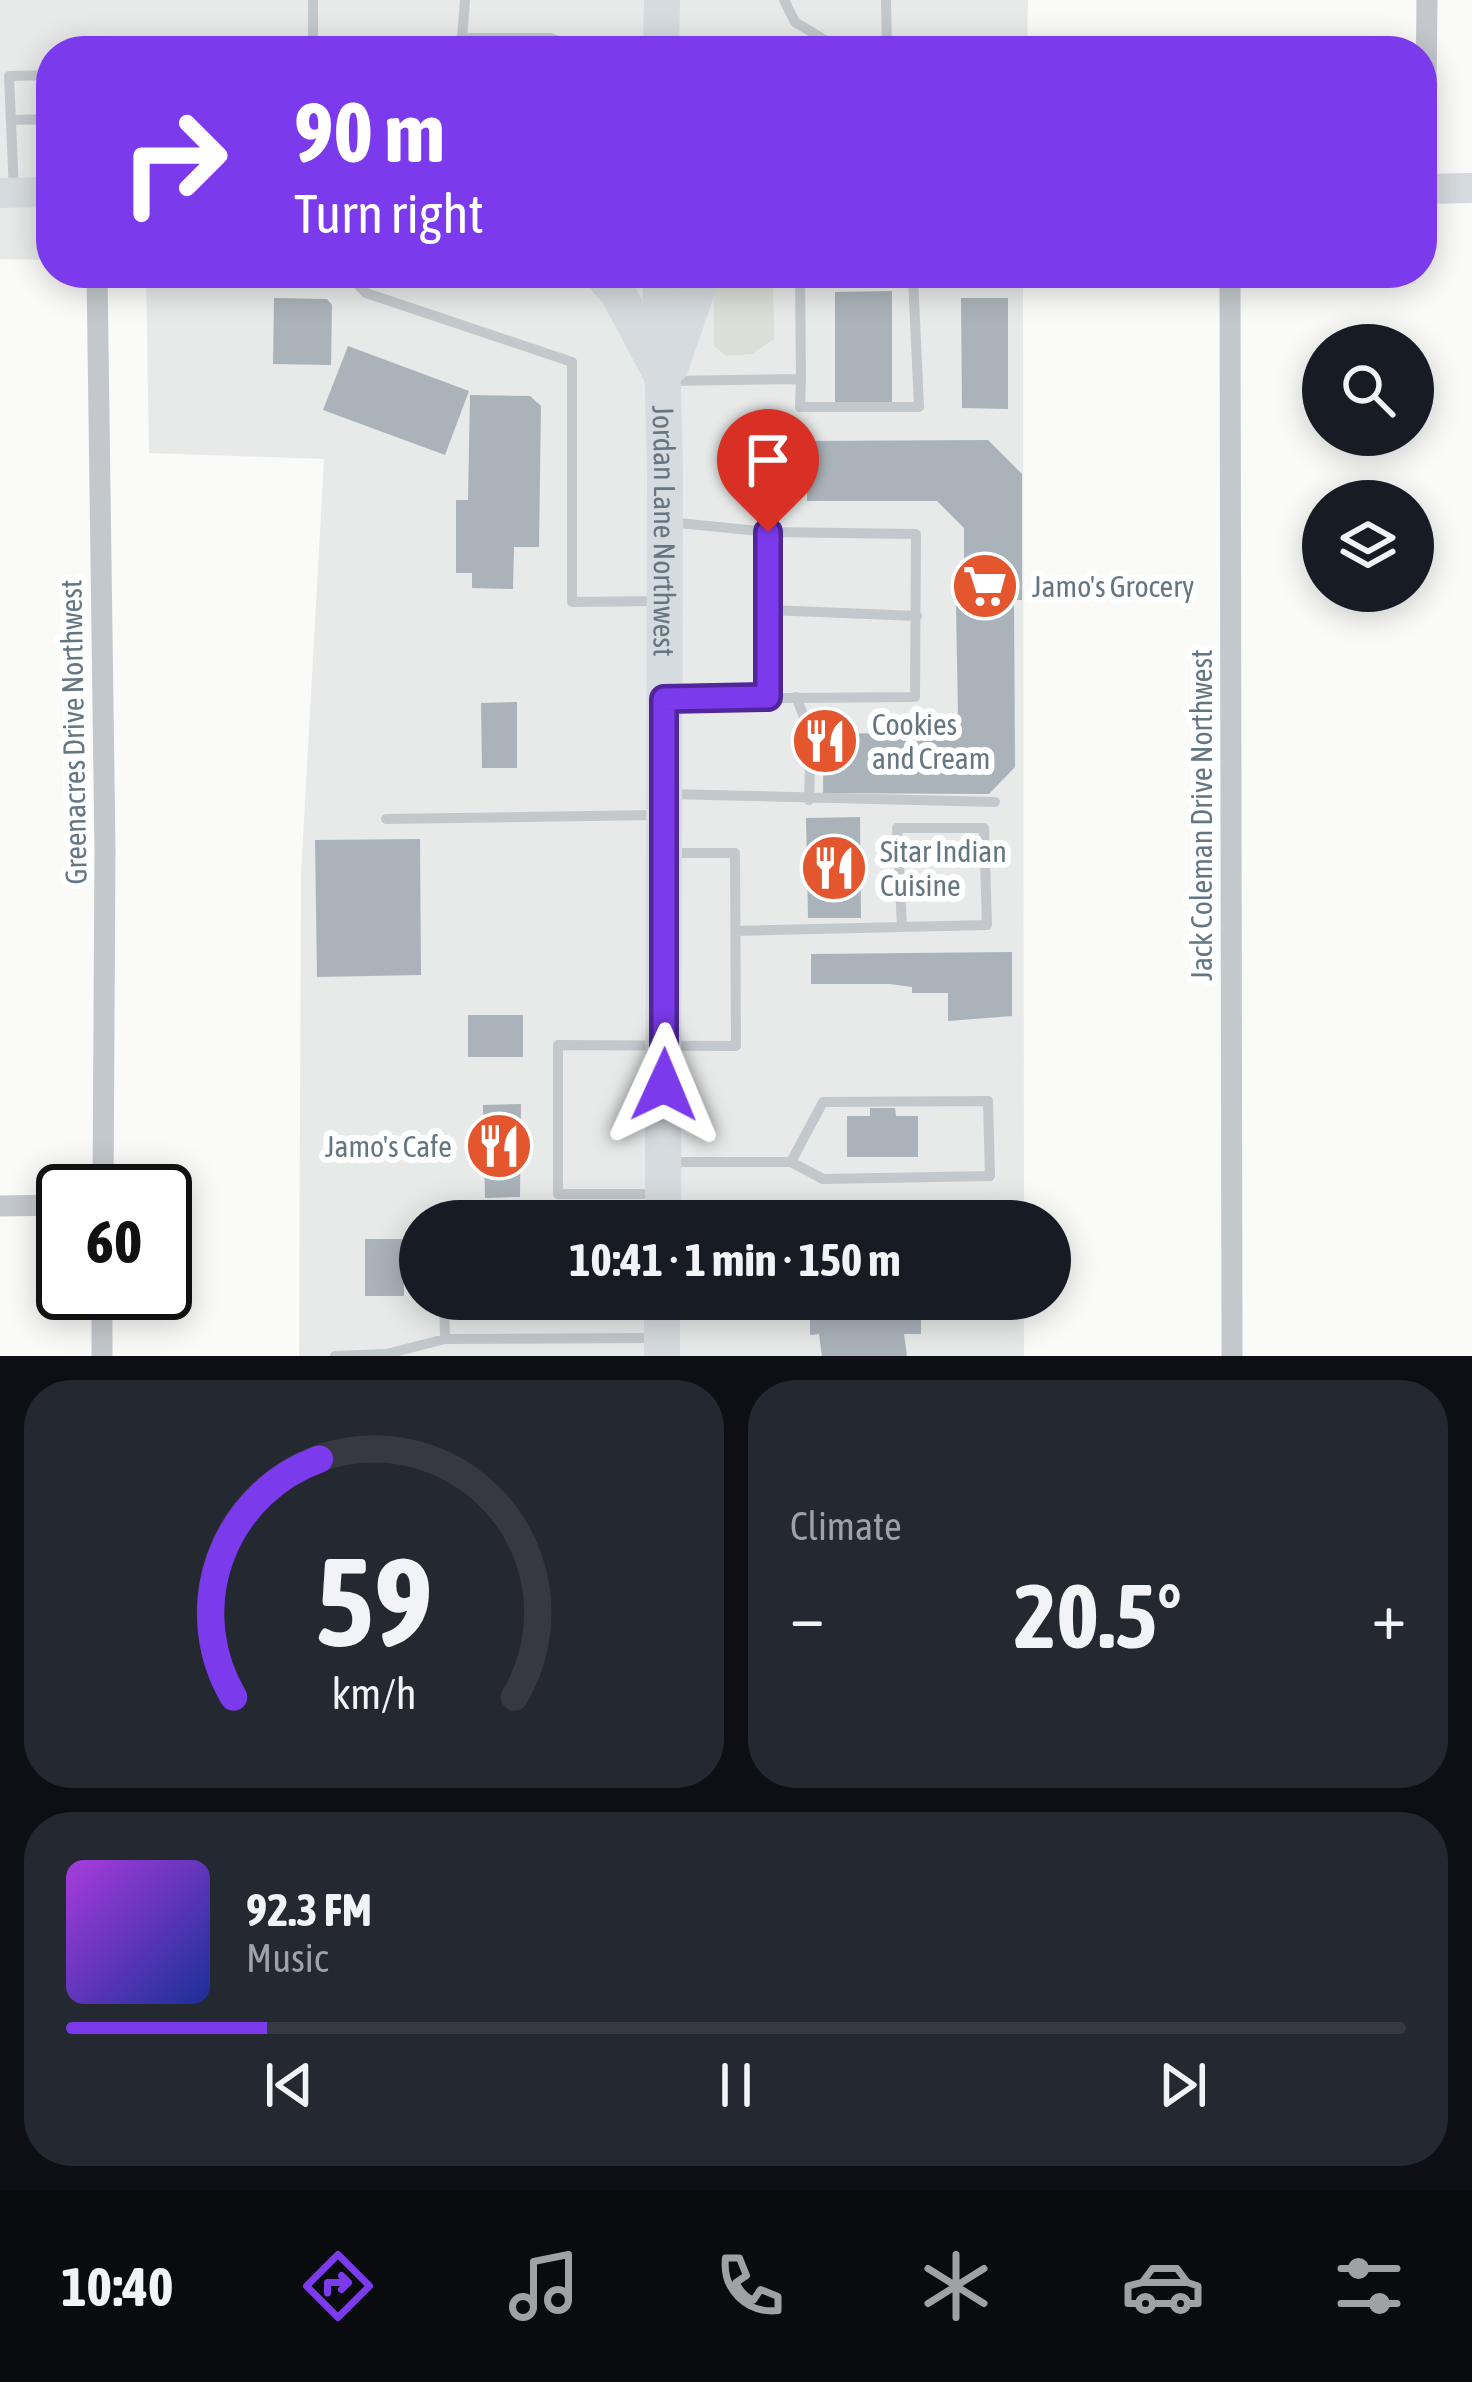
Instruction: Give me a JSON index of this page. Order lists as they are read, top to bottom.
{
  "streets": {
    "main road": ["Jordan Lane Northwest"],
    "street": ["Greenacres Drive Northwest", "Jack Coleman Drive Northwest"]
  },
  "places": {
    "supermarket": ["Jamo's Grocery"],
    "restaurant": ["Cookies and Cream", "Sitar Indian Cuisine", "Jamo's Cafe"]
  },
  "page": {
    "turn": ["90 m", "Turn right"],
    "limit": "60",
    "trip": "10:41 · 1 min · 150 m",
    "tile": "Climate",
    "heat": ["−", "20.5°", "+"],
    "song": ["92.3 FM", "Music"],
    "tabs": "10:40",
    "gauge": ["59", "km/h"]
  }
}
